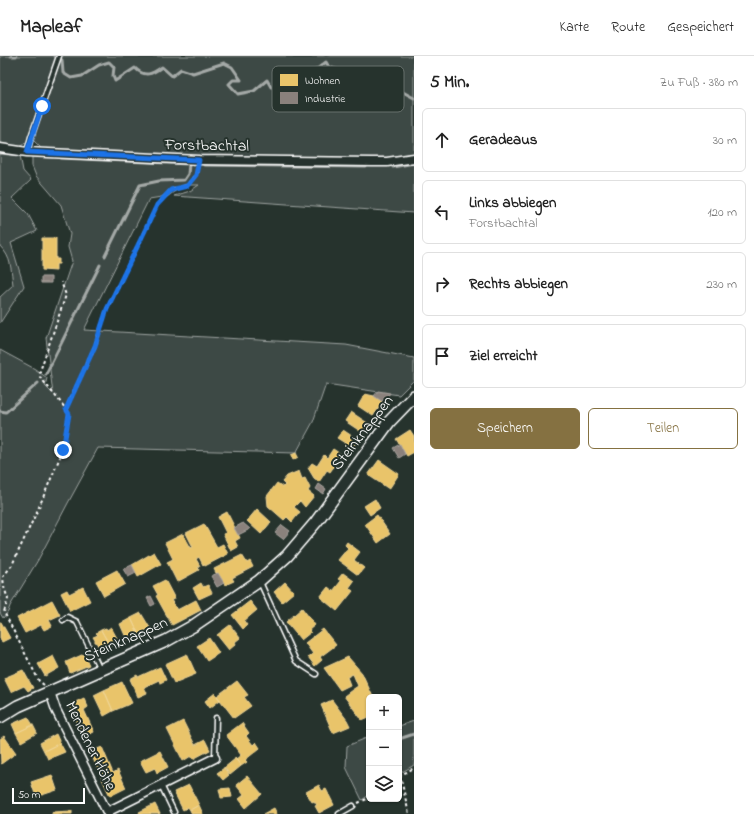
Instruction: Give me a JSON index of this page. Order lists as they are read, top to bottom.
{
  "streets": {
    "street": ["Forstbachtal", "Steinknappen", "Mendener Höhe"]
  },
  "crossings": [
    ["Steinknappen", "Mendener Höhe"]
  ],
  "legend": ["Wohnen", "Industrie"],
  "scale_bar": "50 m",
  "page": {
    "header": "Mapleaf",
    "nav": ["Karte", "Route", "Gespeichert"],
    "heading": ["5 Min.", "Zu Fuß · 380 m"],
    "list": [
      ["Geradeaus", "30 m"],
      ["Links abbiegen", "Forstbachtal", "120 m"],
      ["Rechts abbiegen", "230 m"],
      "Ziel erreicht"
    ],
    "buttons": ["Speichern", "Teilen"],
    "map_buttons": ["+", "−"],
    "scale": "50 m"
  }
}
